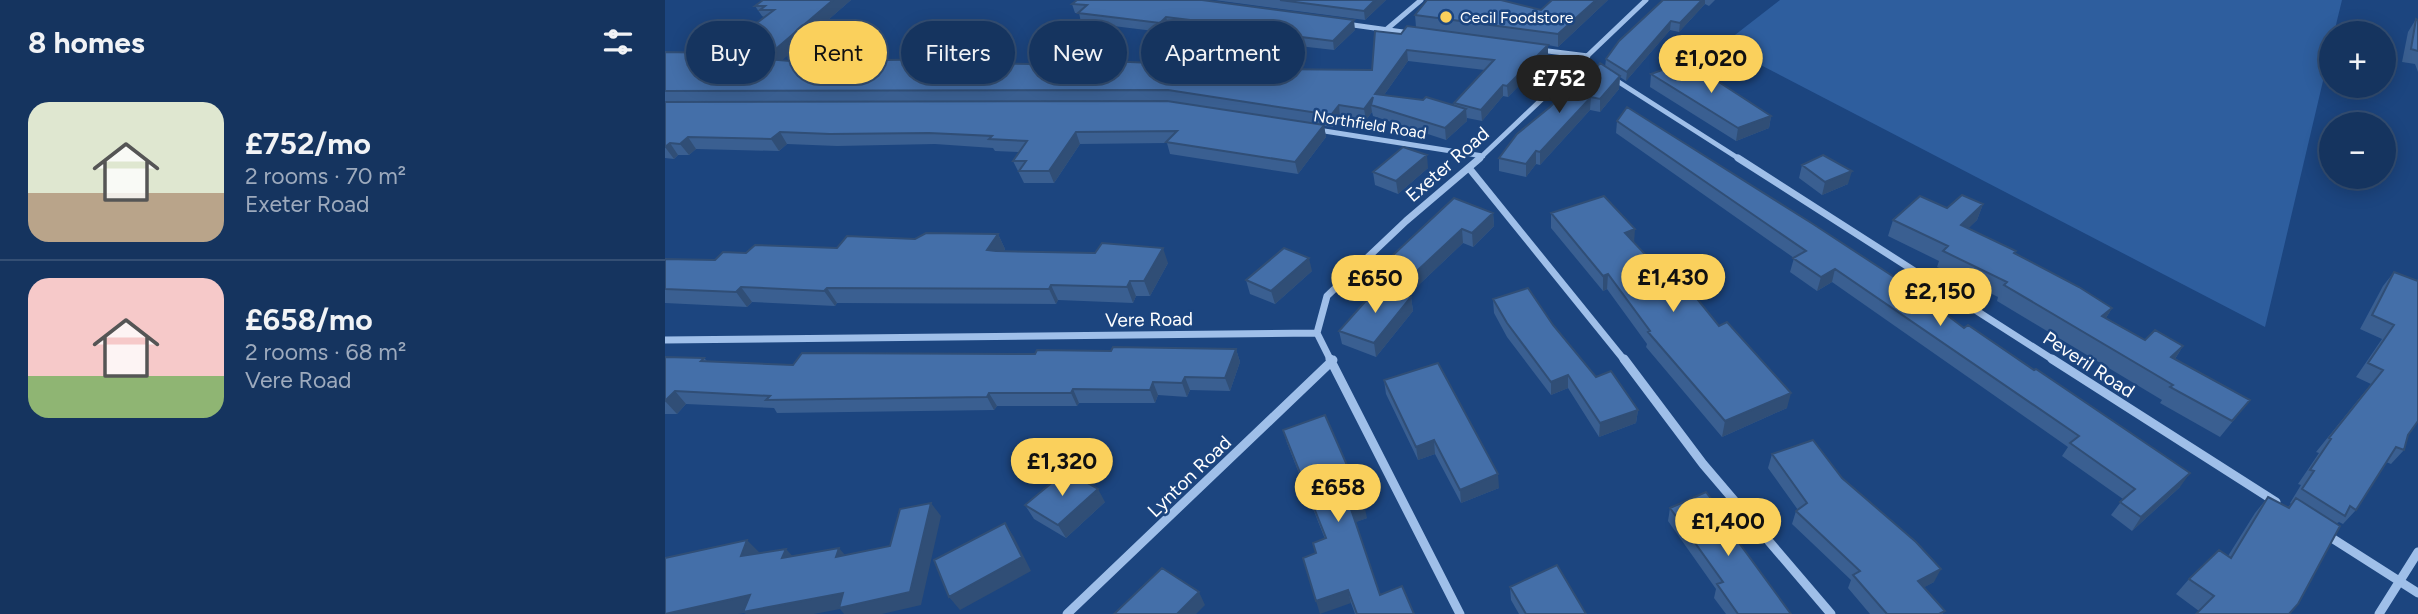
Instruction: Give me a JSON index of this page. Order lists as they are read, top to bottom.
{
  "streets": {
    "street": [
      "Northfield Road",
      "Exeter Road",
      "Vere Road",
      "Peveril Road",
      "Lynton Road"
    ]
  },
  "crossings": [
    ["Northfield Road", "Exeter Road"],
    ["Exeter Road", "Vere Road"],
    ["Exeter Road", "Peveril Road"]
  ],
  "places": ["Cecil Foodstore"],
  "page": {
    "heading": "8 homes",
    "map_buttons": ["+", "−"],
    "chip": [
      "Buy",
      "Rent",
      "Filters",
      "New",
      "Apartment"
    ],
    "price": [
      "£1,020",
      "£752",
      "£1,430",
      "£650",
      "£2,150",
      "£1,320",
      "£658",
      "£1,400"
    ],
    "list": [
      {
        "name": "£752/mo",
        "note": "2 rooms · 70 m² · Exeter Road"
      },
      {
        "name": "£658/mo",
        "note": "2 rooms · 68 m² · Vere Road"
      }
    ]
  }
}
